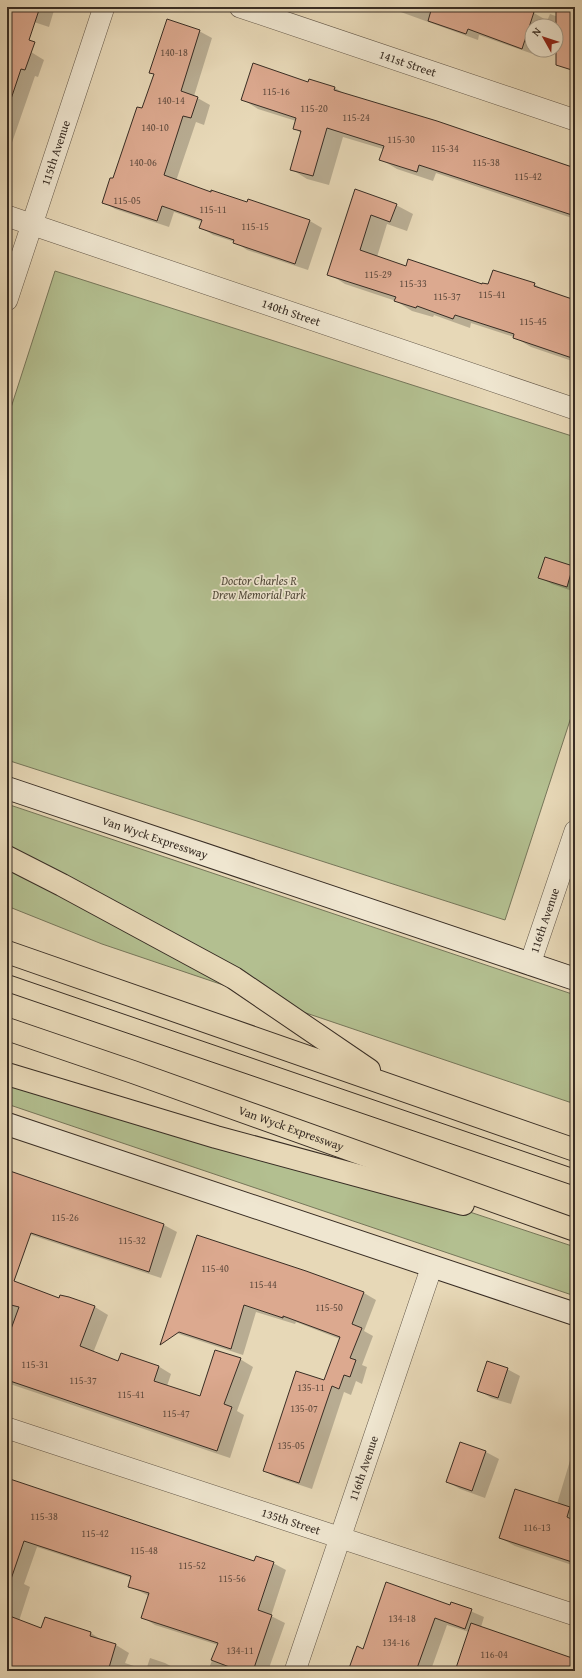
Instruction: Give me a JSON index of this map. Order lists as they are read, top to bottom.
{
  "streets": {
    "highway": ["Van Wyck Expressway"],
    "street": [
      "141st Street",
      "115th Avenue",
      "140th Street",
      "116th Avenue",
      "135th Street"
    ]
  },
  "crossings": [
    ["115th Avenue", "140th Street"],
    ["Van Wyck Expressway", "116th Avenue"],
    ["116th Avenue", "135th Street"]
  ],
  "parks": ["Doctor Charles R Drew Memorial Park"],
  "house_numbers": [
    "140-18",
    "115-16",
    "140-14",
    "115-20",
    "115-24",
    "140-10",
    "115-30",
    "115-34",
    "140-06",
    "115-38",
    "115-42",
    "115-05",
    "115-11",
    "115-15",
    "115-29",
    "115-33",
    "115-41",
    "115-37",
    "115-45",
    "115-26",
    "115-32",
    "115-40",
    "115-44",
    "115-50",
    "115-31",
    "115-37",
    "135-11",
    "115-41",
    "135-07",
    "115-47",
    "135-05",
    "115-38",
    "116-13",
    "115-42",
    "115-48",
    "115-52",
    "115-56",
    "134-18",
    "134-16",
    "134-11",
    "116-04"
  ],
  "north": "top left"
}
